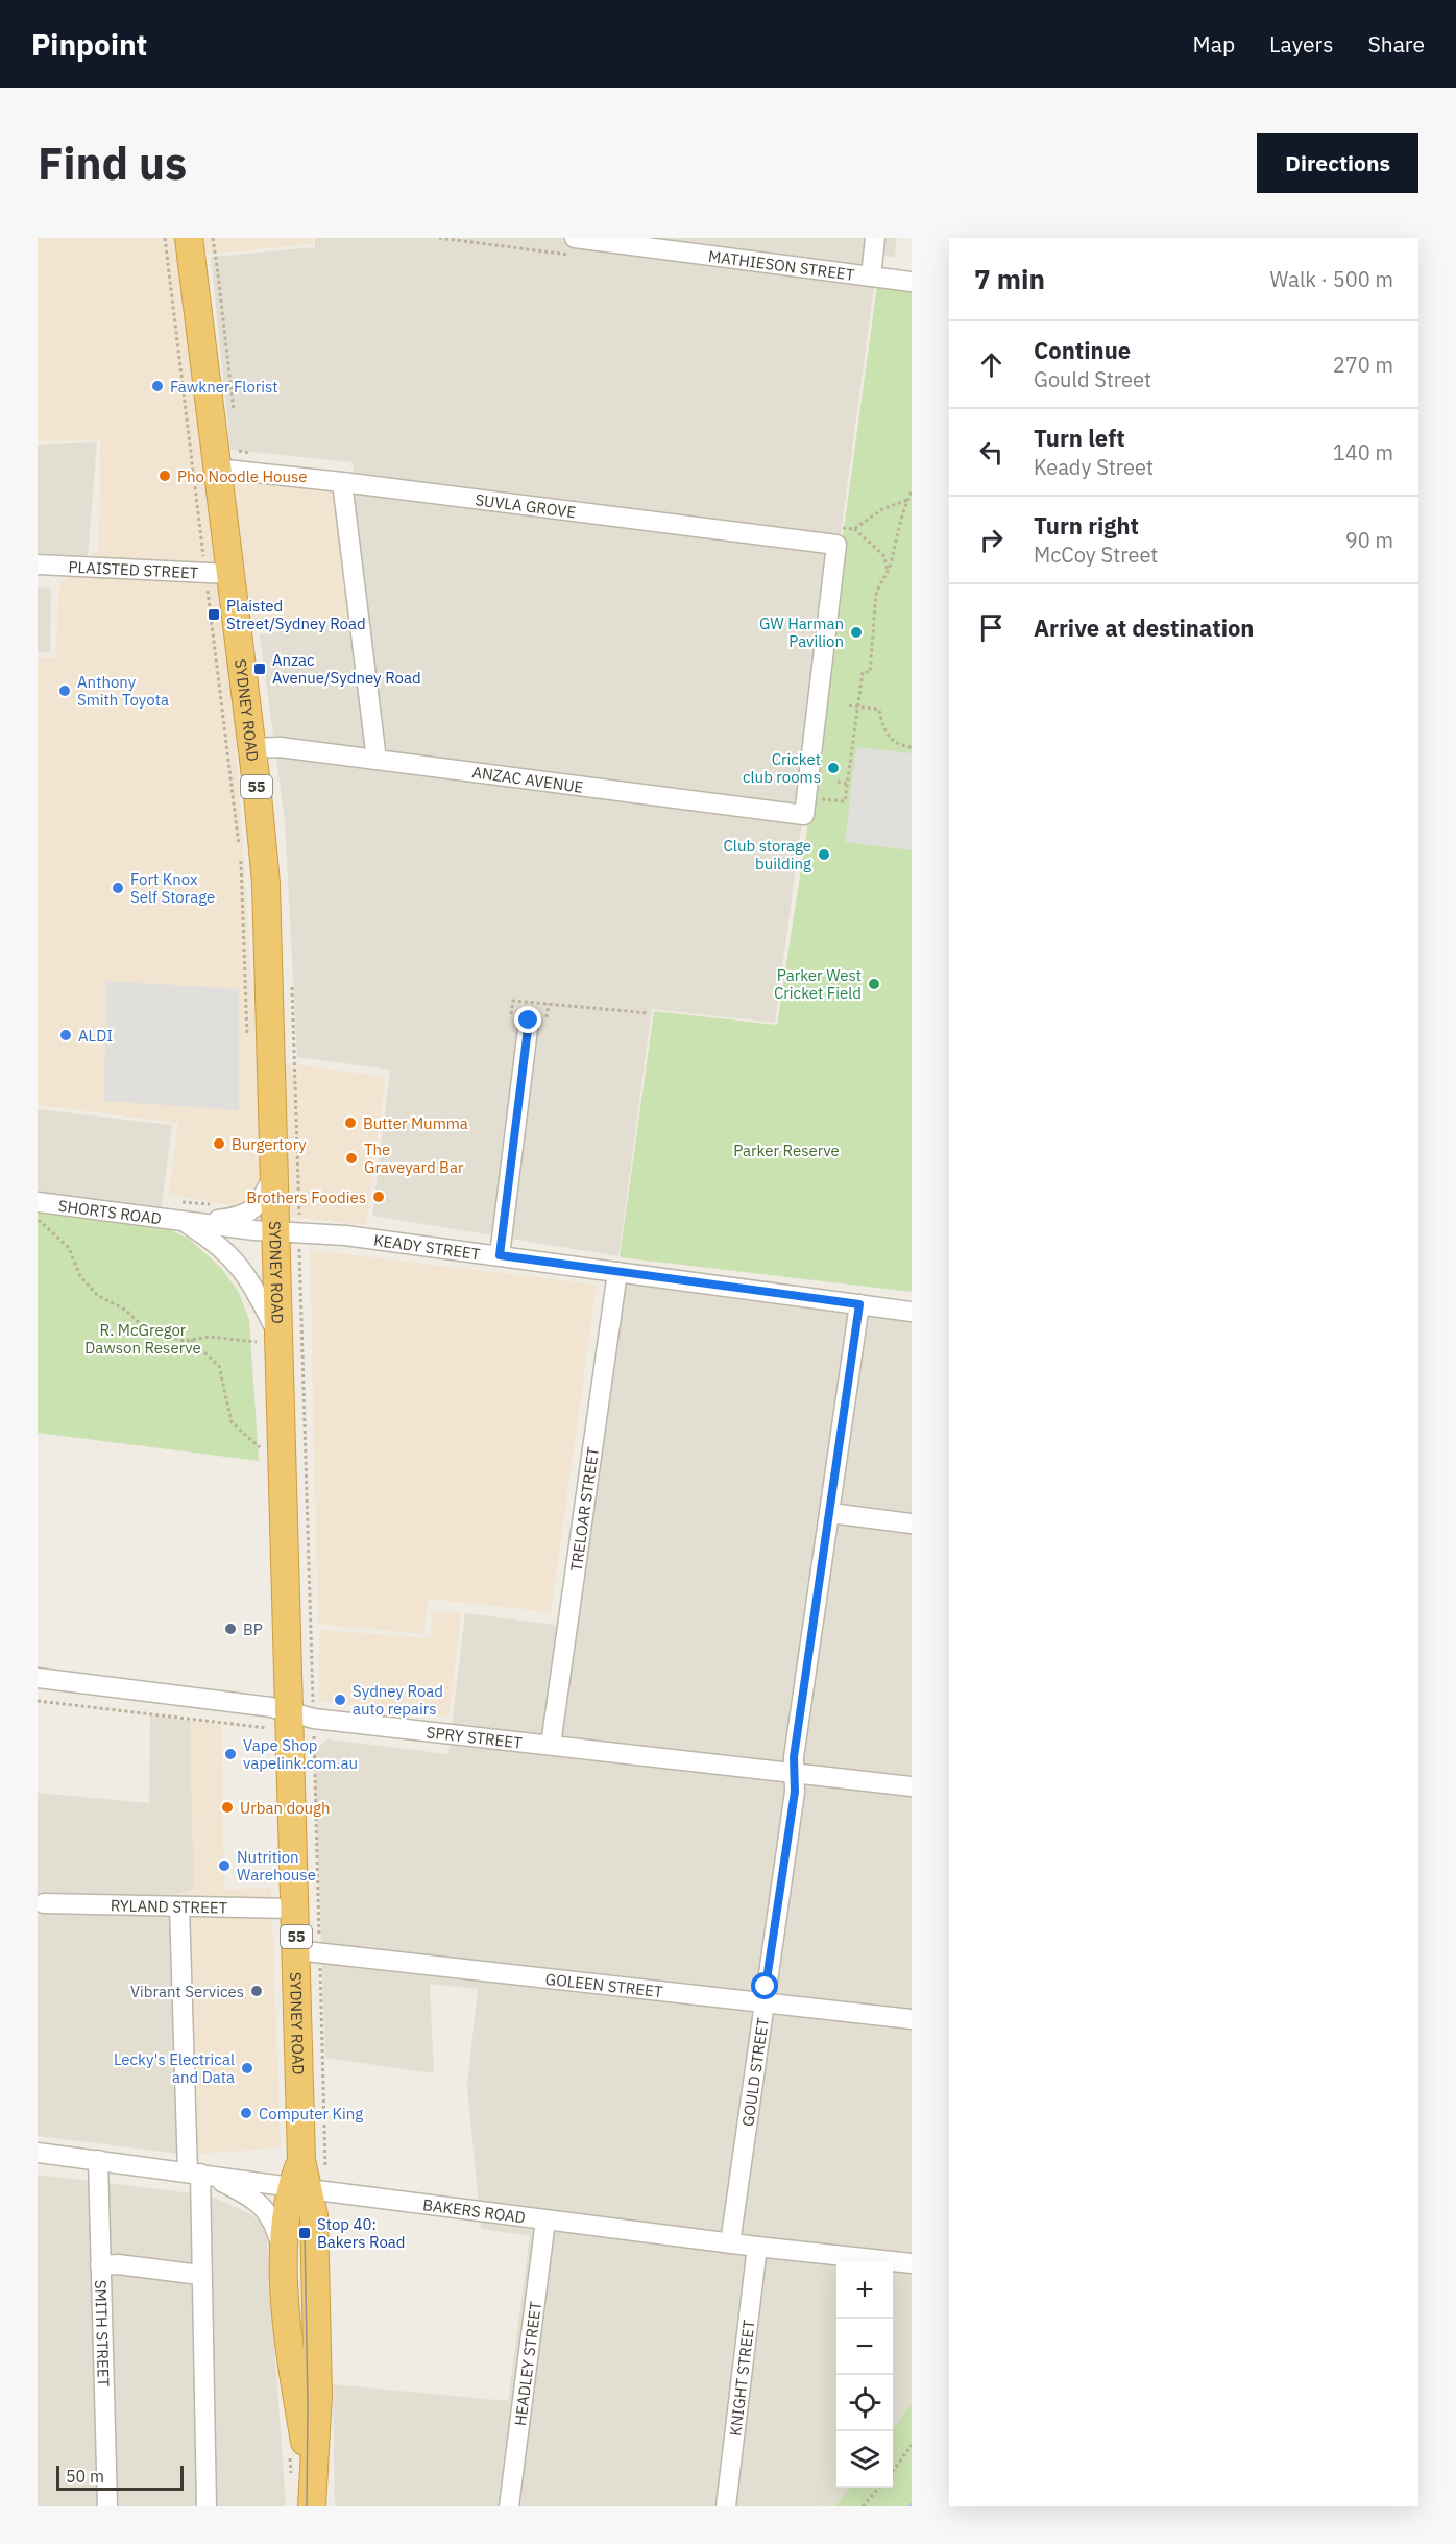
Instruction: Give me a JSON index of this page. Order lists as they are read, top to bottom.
{
  "streets": {
    "highway": ["SYDNEY ROAD", "55"],
    "street": [
      "MATHIESON STREET",
      "SUVLA GROVE",
      "PLAISTED STREET",
      "ANZAC AVENUE",
      "SHORTS ROAD",
      "KEADY STREET",
      "TRELOAR STREET",
      "SPRY STREET",
      "RYLAND STREET",
      "GOLEEN STREET",
      "GOULD STREET",
      "BAKERS ROAD",
      "SMITH STREET",
      "HEADLEY STREET",
      "KNIGHT STREET"
    ]
  },
  "crossings": [
    ["SUVLA GROVE", "SYDNEY ROAD"],
    ["PLAISTED STREET", "SYDNEY ROAD"],
    ["SYDNEY ROAD", "ANZAC AVENUE"],
    ["SYDNEY ROAD", "SHORTS ROAD"],
    ["SYDNEY ROAD", "KEADY STREET"],
    ["SYDNEY ROAD", "SPRY STREET"],
    ["SYDNEY ROAD", "RYLAND STREET"],
    ["SYDNEY ROAD", "GOLEEN STREET"],
    ["SYDNEY ROAD", "BAKERS ROAD"],
    ["SHORTS ROAD", "KEADY STREET"],
    ["KEADY STREET", "TRELOAR STREET"],
    ["KEADY STREET", "GOULD STREET"],
    ["TRELOAR STREET", "SPRY STREET"],
    ["SPRY STREET", "GOULD STREET"],
    ["GOLEEN STREET", "GOULD STREET"],
    ["GOULD STREET", "BAKERS ROAD"],
    ["BAKERS ROAD", "SMITH STREET"],
    ["BAKERS ROAD", "HEADLEY STREET"],
    ["BAKERS ROAD", "KNIGHT STREET"]
  ],
  "parks": ["Parker Reserve", "R. McGregor Dawson Reserve"],
  "places": {
    "other": [
      "Fawkner Florist",
      "Pho Noodle House",
      "GW Harman Pavilion",
      "Anthony Smith Toyota",
      "Cricket club rooms",
      "Club storage building",
      "Fort Knox Self Storage",
      "Parker West Cricket Field",
      "ALDI",
      "Butter Mumma",
      "Burgertory",
      "The Graveyard Bar",
      "Brothers Foodies",
      "BP",
      "Sydney Road auto repairs",
      "Vape Shop vapelink.com.au",
      "Urban dough",
      "Nutrition Warehouse",
      "Vibrant Services",
      "Lecky's Electrical and Data",
      "Computer King"
    ],
    "transit": ["Plaisted Street/Sydney Road", "Anzac Avenue/Sydney Road", "Stop 40: Bakers Road"]
  },
  "scale_bar": "50 m",
  "page": {
    "header": "Pinpoint",
    "nav": ["Map", "Layers", "Share"],
    "buttons": "Directions",
    "title": "Find us",
    "heading": ["7 min", "Walk · 500 m"],
    "list": [
      ["Continue", "Gould Street", "270 m"],
      ["Turn left", "Keady Street", "140 m"],
      ["Turn right", "McCoy Street", "90 m"],
      "Arrive at destination"
    ],
    "map_buttons": ["+", "−"],
    "scale": "50 m"
  }
}
